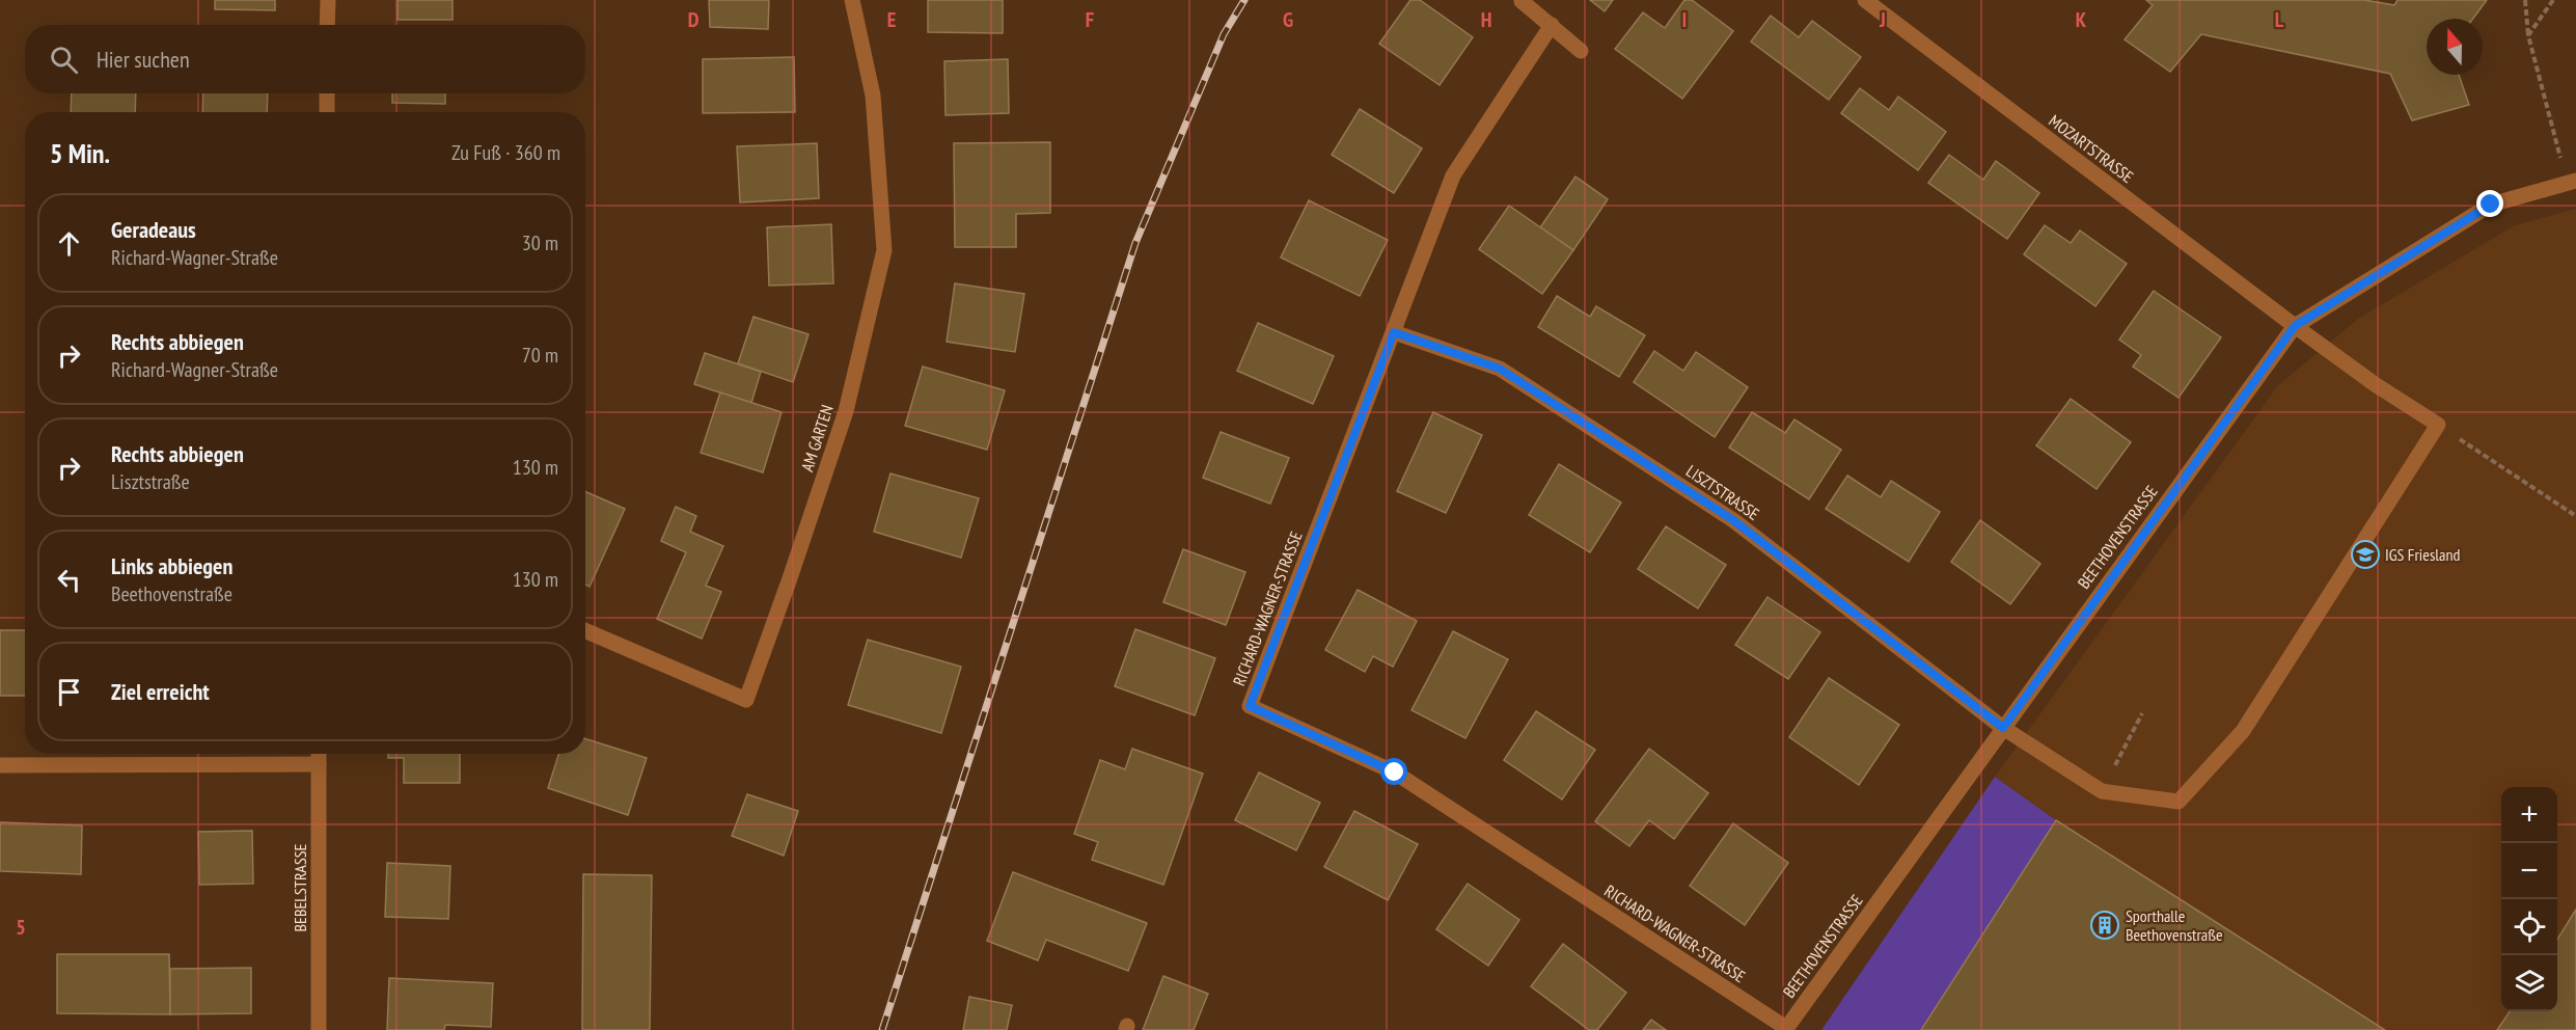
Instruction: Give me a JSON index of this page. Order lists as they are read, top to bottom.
{
  "streets": {
    "street": [
      "MOZARTSTRASSE",
      "AM GARTEN",
      "LISZTSTRASSE",
      "BEETHOVENSTRASSE",
      "RICHARD-WAGNER-STRASSE",
      "BEBELSTRASSE"
    ]
  },
  "crossings": [
    ["MOZARTSTRASSE", "BEETHOVENSTRASSE"],
    ["LISZTSTRASSE", "BEETHOVENSTRASSE"],
    ["LISZTSTRASSE", "RICHARD-WAGNER-STRASSE"],
    ["BEETHOVENSTRASSE", "RICHARD-WAGNER-STRASSE"]
  ],
  "places": {
    "school or university": ["IGS Friesland"],
    "building": ["Sporthalle Beethovenstraße"]
  },
  "north": "top",
  "page": {
    "search": "Hier suchen",
    "heading": ["5 Min.", "Zu Fuß · 360 m"],
    "list": [
      ["Geradeaus", "Richard-Wagner-Straße", "30 m"],
      ["Rechts abbiegen", "Richard-Wagner-Straße", "70 m"],
      ["Rechts abbiegen", "Lisztstraße", "130 m"],
      ["Links abbiegen", "Beethovenstraße", "130 m"],
      "Ziel erreicht"
    ],
    "map_buttons": ["+", "−"]
  },
  "grid": {
    "columns": [
      "D",
      "E",
      "F",
      "G",
      "H",
      "I",
      "J",
      "K",
      "L"
    ],
    "rows": ["5"]
  }
}
